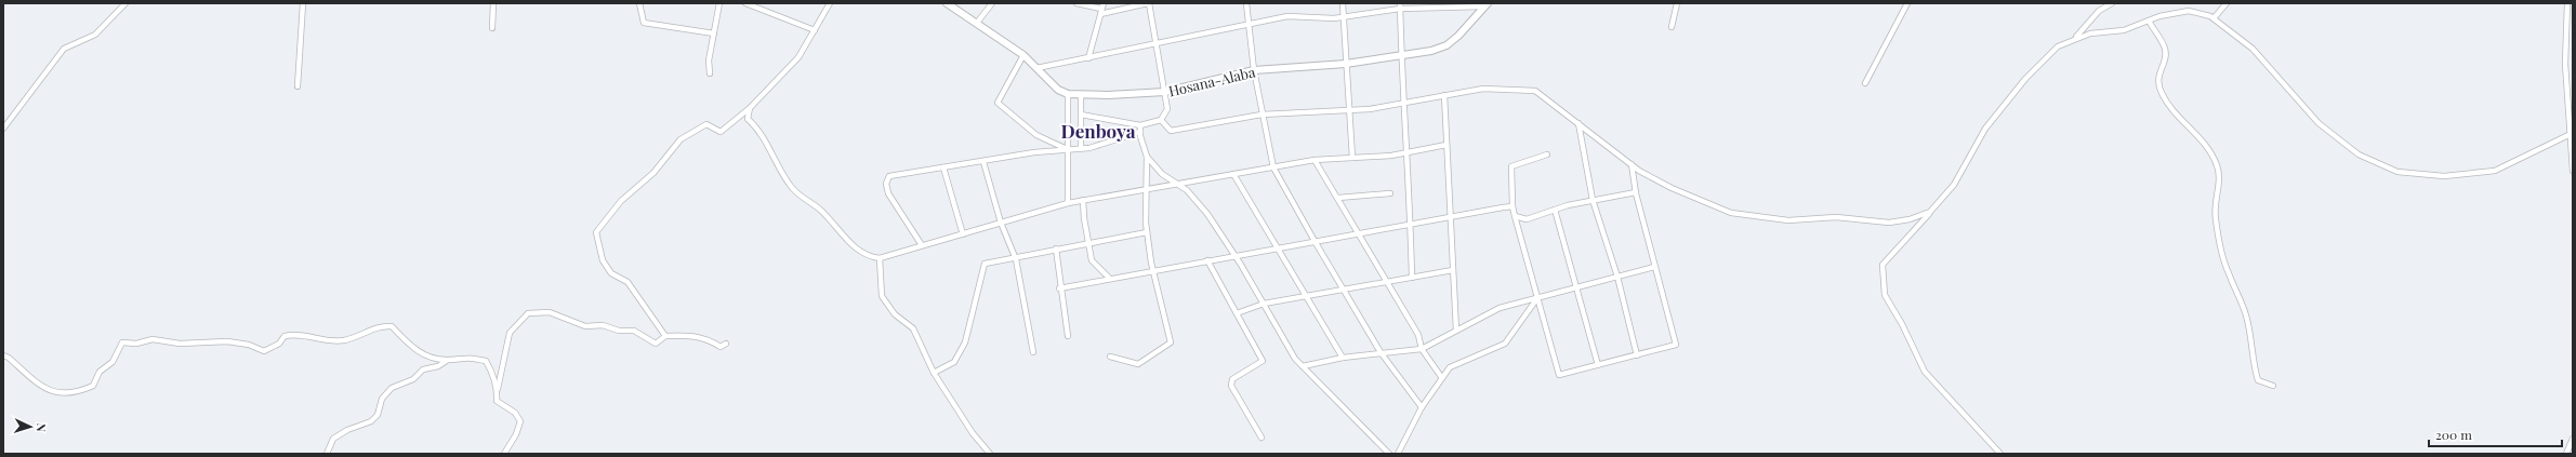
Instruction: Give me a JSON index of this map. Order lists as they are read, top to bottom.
{
  "streets": {
    "main road": ["Hosana-Alaba"]
  },
  "districts": ["Denboya"],
  "scale_bar": "200 m",
  "north": "right"
}
